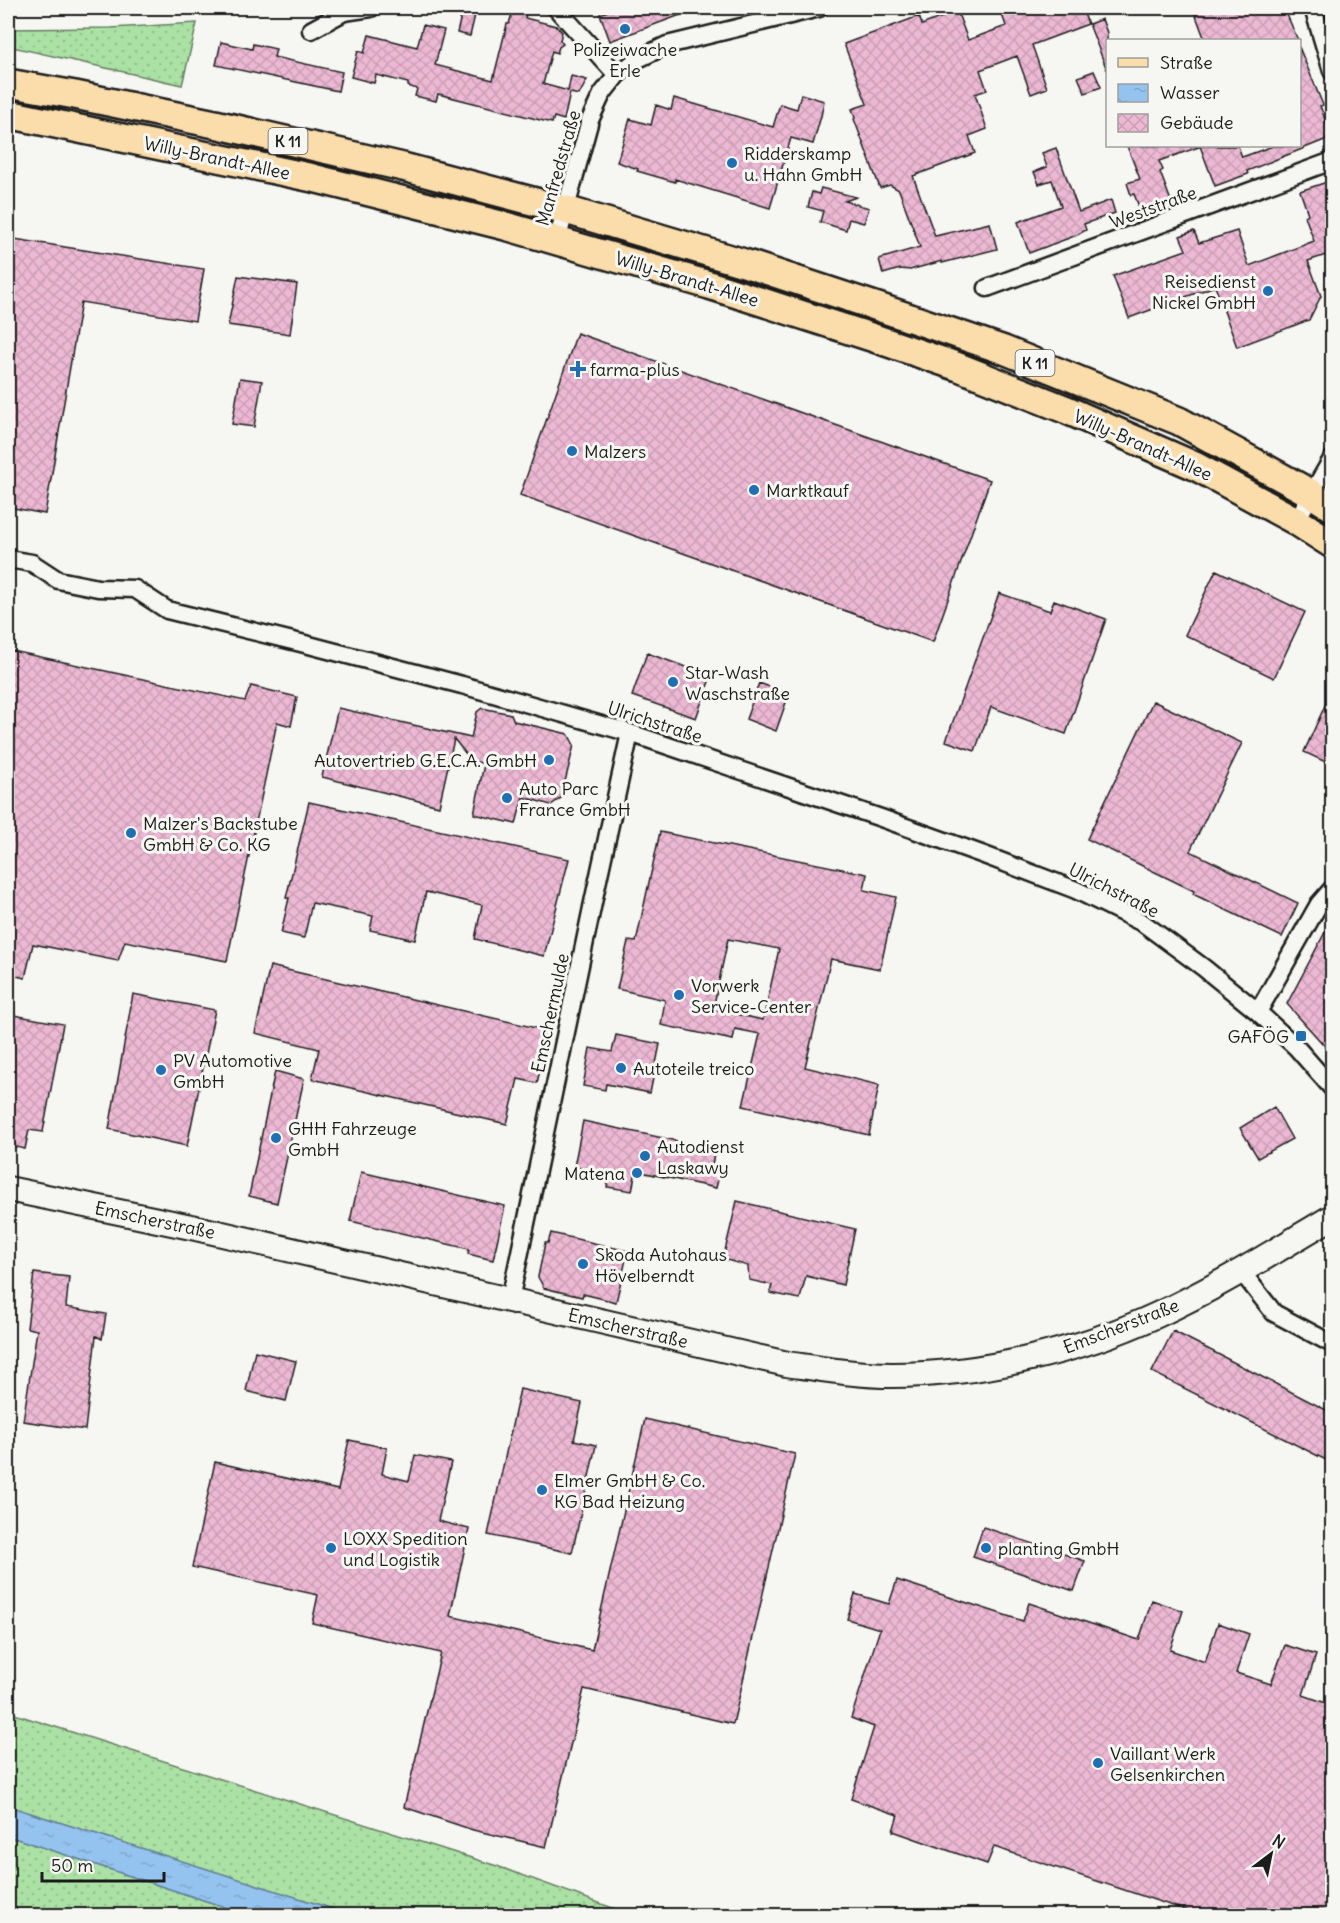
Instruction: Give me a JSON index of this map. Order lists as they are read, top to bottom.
{
  "streets": {
    "main road": ["K 11", "Willy-Brandt-Allee"],
    "street": [
      "Manfredstraße",
      "Weststraße",
      "Ulrichstraße",
      "Emschermulde",
      "Emscherstraße"
    ]
  },
  "crossings": [
    ["Willy-Brandt-Allee", "Manfredstraße"],
    ["Ulrichstraße", "Emschermulde"],
    ["Emschermulde", "Emscherstraße"]
  ],
  "places": {
    "other": [
      "Polizeiwache Erle",
      "Ridderskamp u. Hahn GmbH",
      "Reisedienst Nickel GmbH",
      "Malzers",
      "Marktkauf",
      "Star-Wash Waschstraße",
      "Autovertrieb G.E.C.A. GmbH",
      "Auto Parc France GmbH",
      "Malzer's Backstube GmbH & Co. KG",
      "Vorwerk Service-Center",
      "Autoteile treico",
      "PV Automotive GmbH",
      "GHH Fahrzeuge GmbH",
      "Autodienst Laskawy",
      "Matena",
      "Skoda Autohaus Hövelberndt",
      "Elmer GmbH & Co. KG Bad Heizung",
      "LOXX Spedition und Logistik",
      "planting GmbH",
      "Vaillant Werk Gelsenkirchen"
    ],
    "health": ["farma-plus"],
    "transit": ["GAFÖG"]
  },
  "legend": ["Straße", "Wasser", "Gebäude"],
  "scale_bar": "50 m",
  "north": "top right"
}
